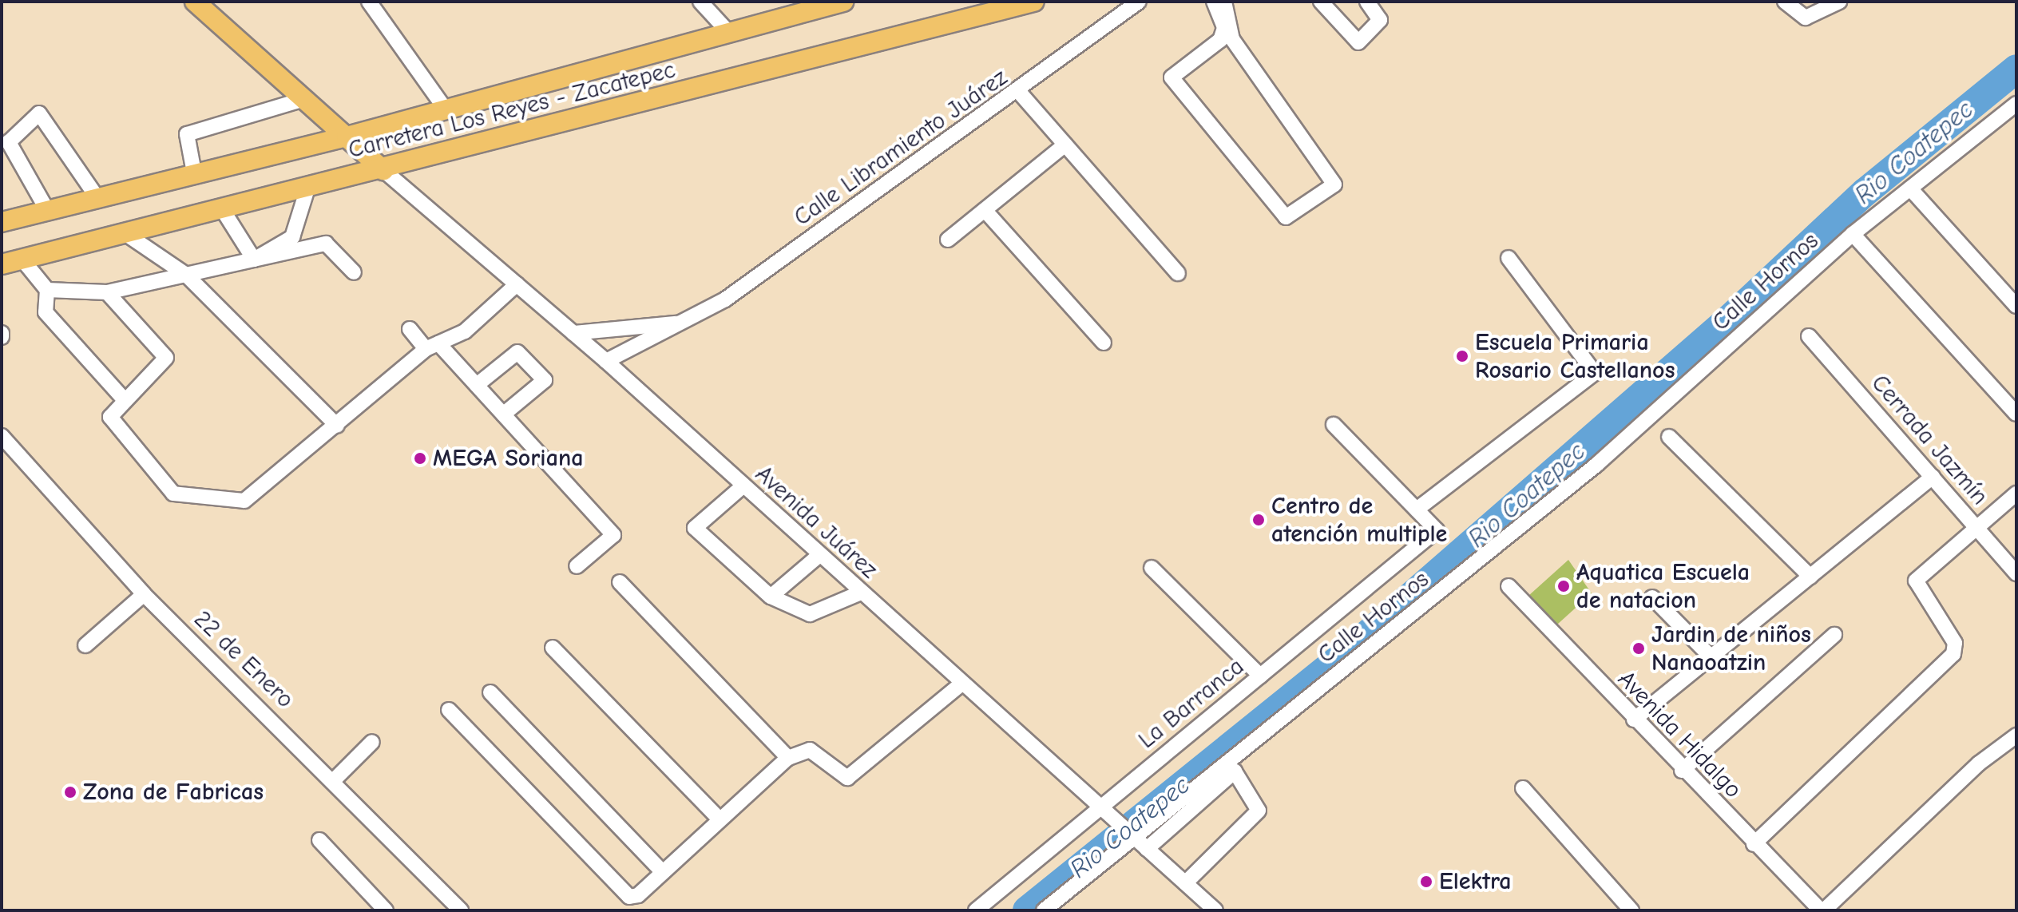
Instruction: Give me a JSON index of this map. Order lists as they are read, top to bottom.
{
  "streets": {
    "main road": ["Carretera Los Reyes - Zacatepec"],
    "street": [
      "Calle Libramiento Juárez",
      "Calle Hornos",
      "Cerrada Jazmín",
      "Avenida Juárez",
      "22 de Enero",
      "La Barranca",
      "Avenida Hidalgo"
    ]
  },
  "crossings": [
    ["Carretera Los Reyes - Zacatepec", "Avenida Juárez"],
    ["Calle Libramiento Juárez", "Avenida Juárez"],
    ["Calle Hornos", "Avenida Juárez"],
    ["Avenida Juárez", "La Barranca"]
  ],
  "water": ["Rio Coatepec"],
  "places": [
    "Escuela Primaria Rosario Castellanos",
    "MEGA Soriana",
    "Centro de atención multiple",
    "Aquatica Escuela de natacion",
    "Jardin de niños Nanaoatzin",
    "Zona de Fabricas",
    "Elektra"
  ]
}
